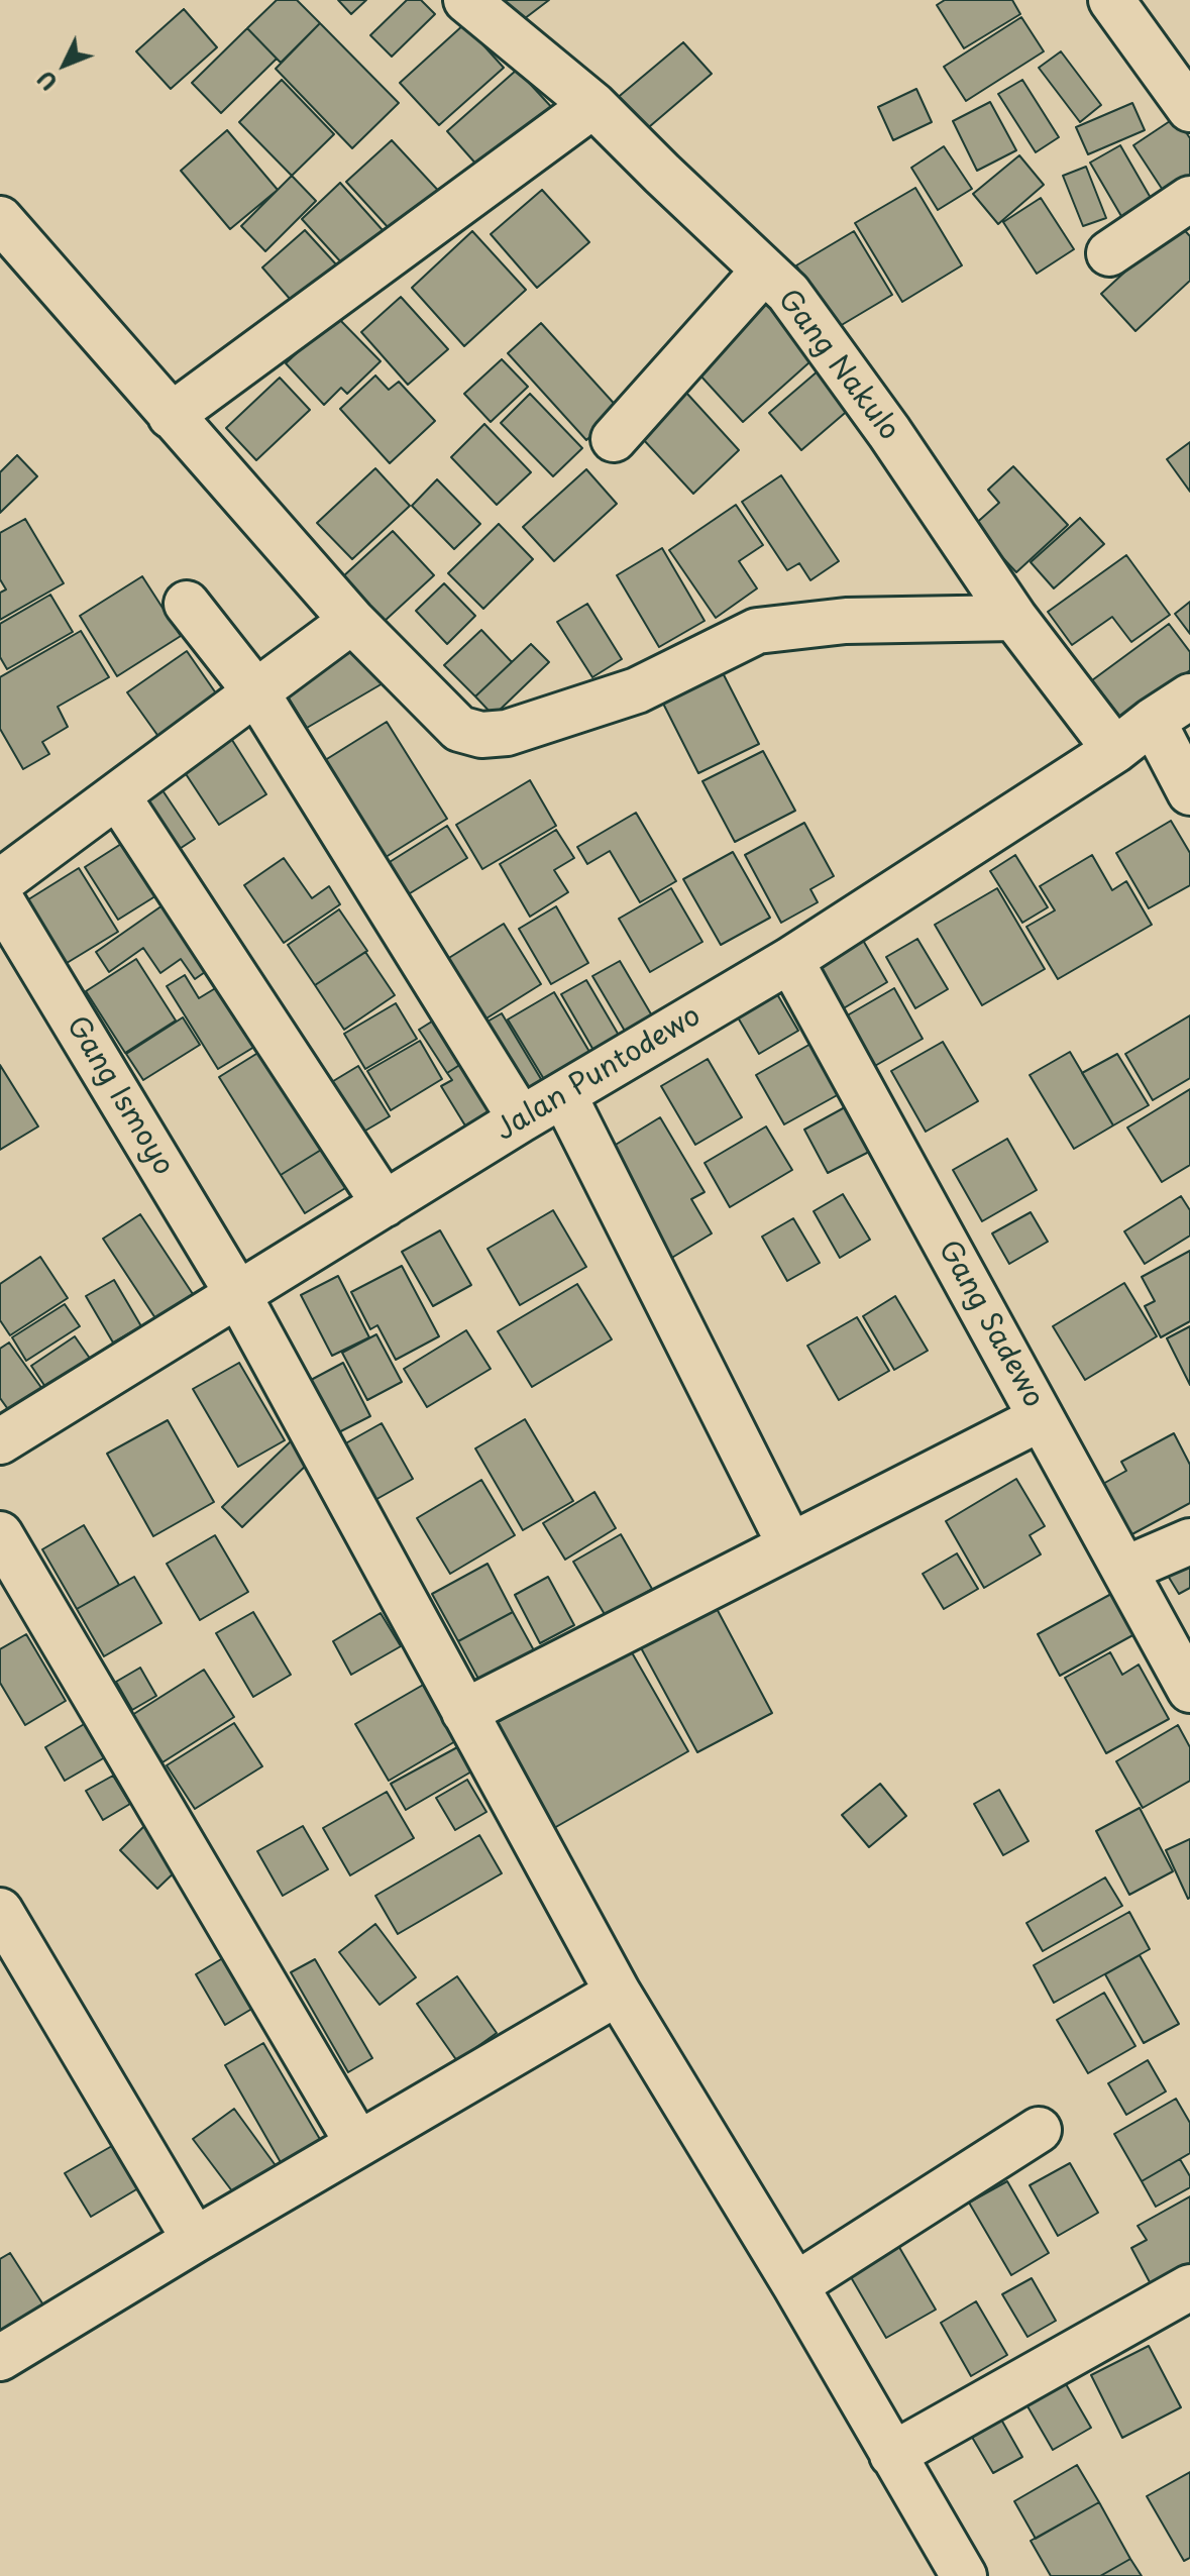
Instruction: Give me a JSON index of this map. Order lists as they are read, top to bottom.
{
  "streets": {
    "street": [
      "Gang Nakulo",
      "Jalan Puntodewo",
      "Gang Ismoyo",
      "Gang Sadewo"
    ]
  },
  "crossings": [
    ["Gang Nakulo", "Jalan Puntodewo"],
    ["Jalan Puntodewo", "Gang Ismoyo"],
    ["Jalan Puntodewo", "Gang Sadewo"]
  ],
  "north": "bottom left"
}
